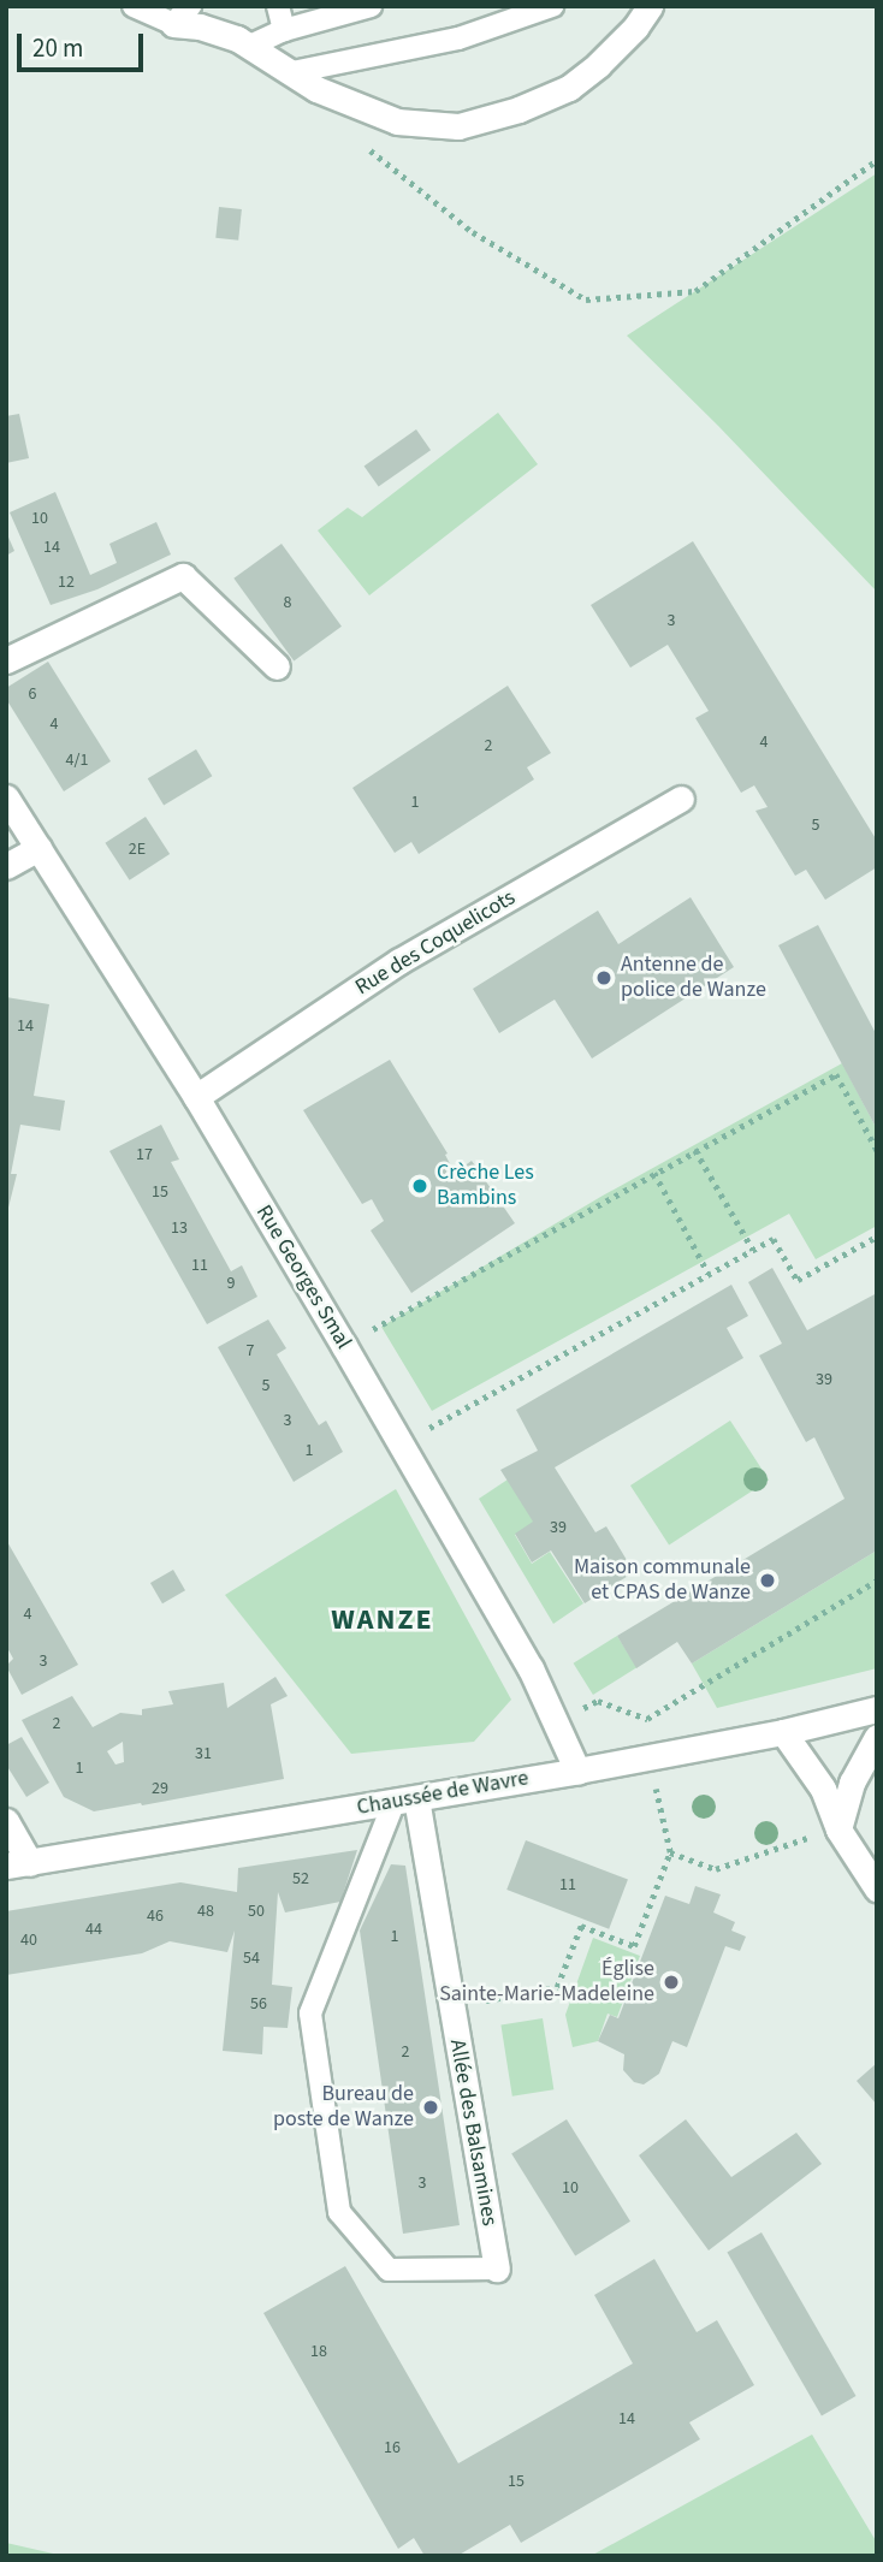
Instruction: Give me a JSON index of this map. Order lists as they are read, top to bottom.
{
  "streets": {
    "street": [
      "Rue des Coquelicots",
      "Rue Georges Smal",
      "Chaussée de Wavre",
      "Allée des Balsamines"
    ]
  },
  "crossings": [
    ["Rue des Coquelicots", "Rue Georges Smal"],
    ["Rue Georges Smal", "Chaussée de Wavre"],
    ["Chaussée de Wavre", "Allée des Balsamines"]
  ],
  "districts": ["WANZE"],
  "places": [
    "Antenne de police de Wanze",
    "Crèche Les Bambins",
    "Maison communale et CPAS de Wanze",
    "Église Sainte-Marie-Madeleine",
    "Bureau de poste de Wanze"
  ],
  "house_numbers": [
    "10",
    "14",
    "12",
    "8",
    "3",
    "6",
    "4",
    "4",
    "2",
    "4/1",
    "1",
    "5",
    "2E",
    "14",
    "17",
    "15",
    "13",
    "11",
    "9",
    "7",
    "39",
    "5",
    "3",
    "1",
    "39",
    "4",
    "3",
    "2",
    "31",
    "1",
    "29",
    "52",
    "11",
    "48",
    "50",
    "46",
    "44",
    "1",
    "40",
    "54",
    "56",
    "2",
    "3",
    "10",
    "18",
    "14",
    "16",
    "15"
  ],
  "scale_bar": "20 m"
}
